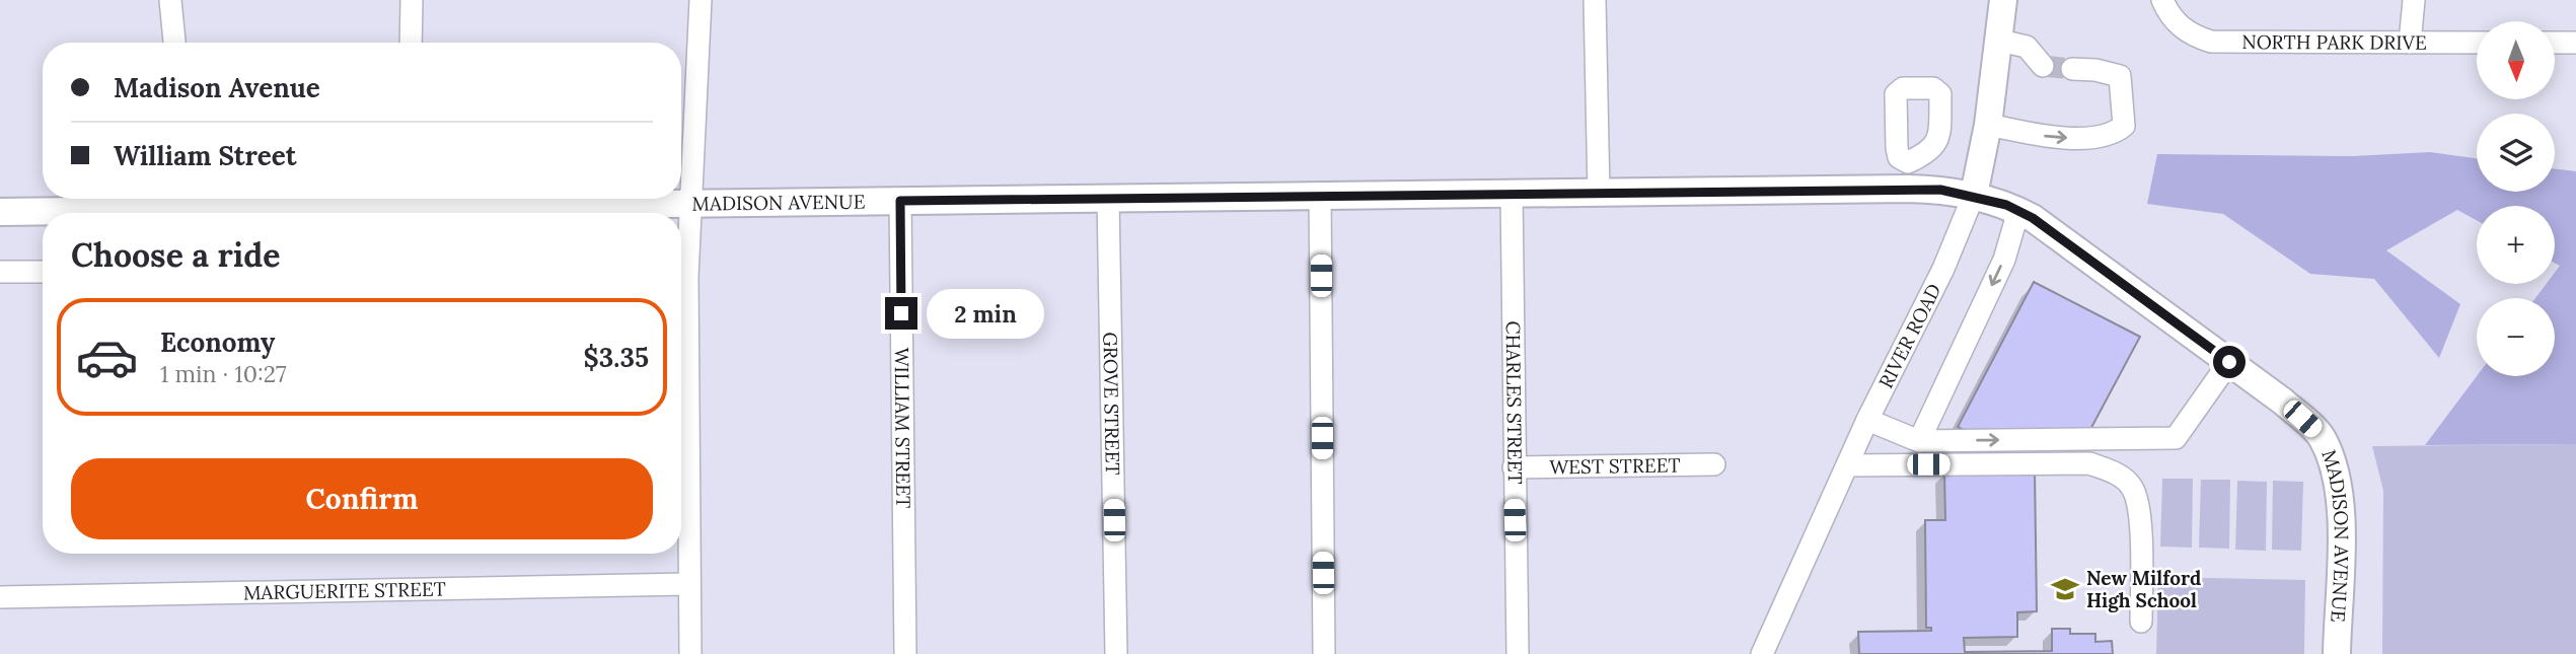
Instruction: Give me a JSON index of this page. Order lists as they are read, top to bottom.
{
  "streets": {
    "main road": ["MADISON AVENUE", "RIVER ROAD"],
    "street": [
      "NORTH PARK DRIVE",
      "CHARLES STREET",
      "GROVE STREET",
      "WILLIAM STREET",
      "WEST STREET",
      "MARGUERITE STREET"
    ]
  },
  "crossings": [
    ["MADISON AVENUE", "RIVER ROAD"],
    ["MADISON AVENUE", "CHARLES STREET"],
    ["MADISON AVENUE", "GROVE STREET"],
    ["MADISON AVENUE", "WILLIAM STREET"],
    ["CHARLES STREET", "WEST STREET"]
  ],
  "places": {
    "school or university": ["New Milford High School"]
  },
  "north": "bottom",
  "page": {
    "map_buttons": ["+", "−"],
    "banner": ["Madison Avenue", "William Street"],
    "heading": "Choose a ride",
    "bubble": "2 min",
    "list": [
      {
        "name": "Economy",
        "note": "1 min · 10:27",
        "value": "$3.35"
      }
    ],
    "buttons": "Confirm"
  }
}
